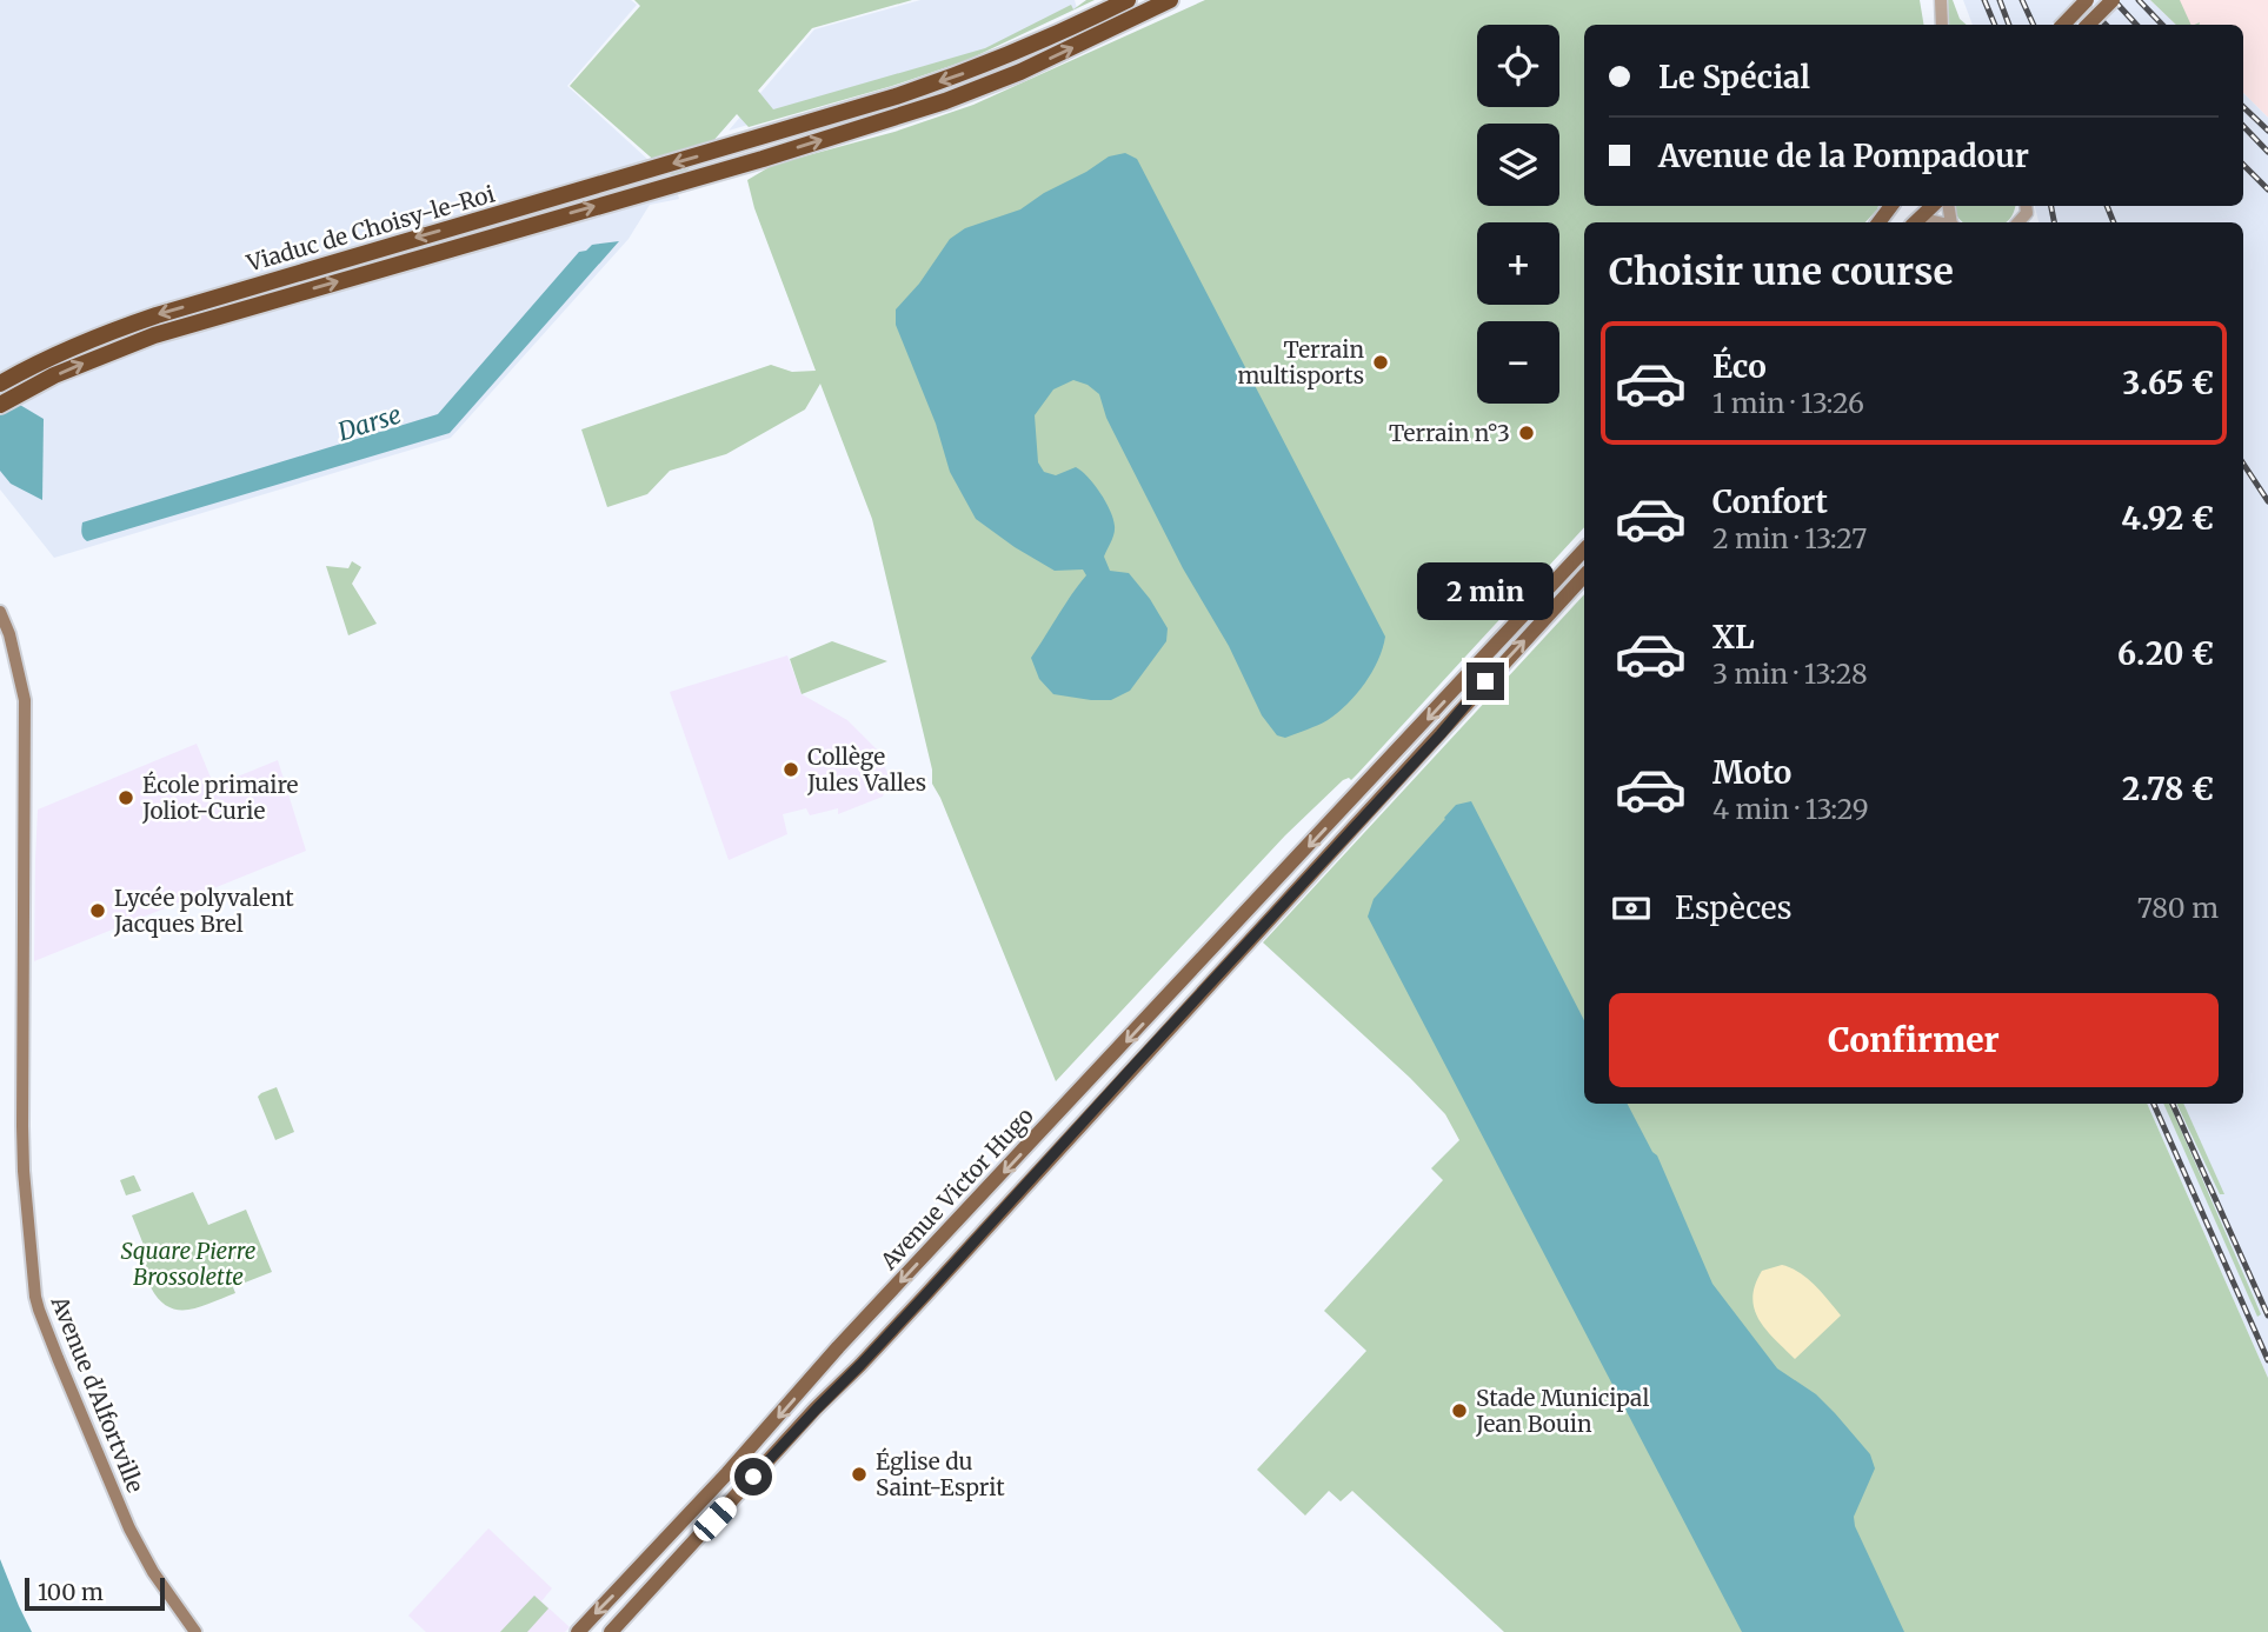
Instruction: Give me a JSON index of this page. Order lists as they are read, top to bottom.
{
  "streets": {
    "highway": ["Viaduc de Choisy-le-Roi"],
    "main road": ["Avenue Victor Hugo", "Avenue d'Alfortville"]
  },
  "water": ["Darse"],
  "parks": ["Square Pierre Brossolette"],
  "places": [
    "Terrain multisports",
    "Terrain n°3",
    "Collège Jules Valles",
    "École primaire Joliot-Curie",
    "Lycée polyvalent Jacques Brel",
    "Stade Municipal Jean Bouin",
    "Église du Saint-Esprit"
  ],
  "scale_bar": "100 m",
  "page": {
    "map_buttons": ["+", "−"],
    "banner": ["Le Spécial", "Avenue de la Pompadour"],
    "heading": "Choisir une course",
    "list": [
      {
        "name": "Éco",
        "note": "1 min · 13:26",
        "value": "3.65 €"
      },
      {
        "name": "Confort",
        "note": "2 min · 13:27",
        "value": "4.92 €"
      },
      {
        "name": "XL",
        "note": "3 min · 13:28",
        "value": "6.20 €"
      },
      {
        "name": "Moto",
        "note": "4 min · 13:29",
        "value": "2.78 €"
      }
    ],
    "bubble": "2 min",
    "pay": ["Espèces", "780 m"],
    "buttons": "Confirmer",
    "scale": "100 m"
  }
}
